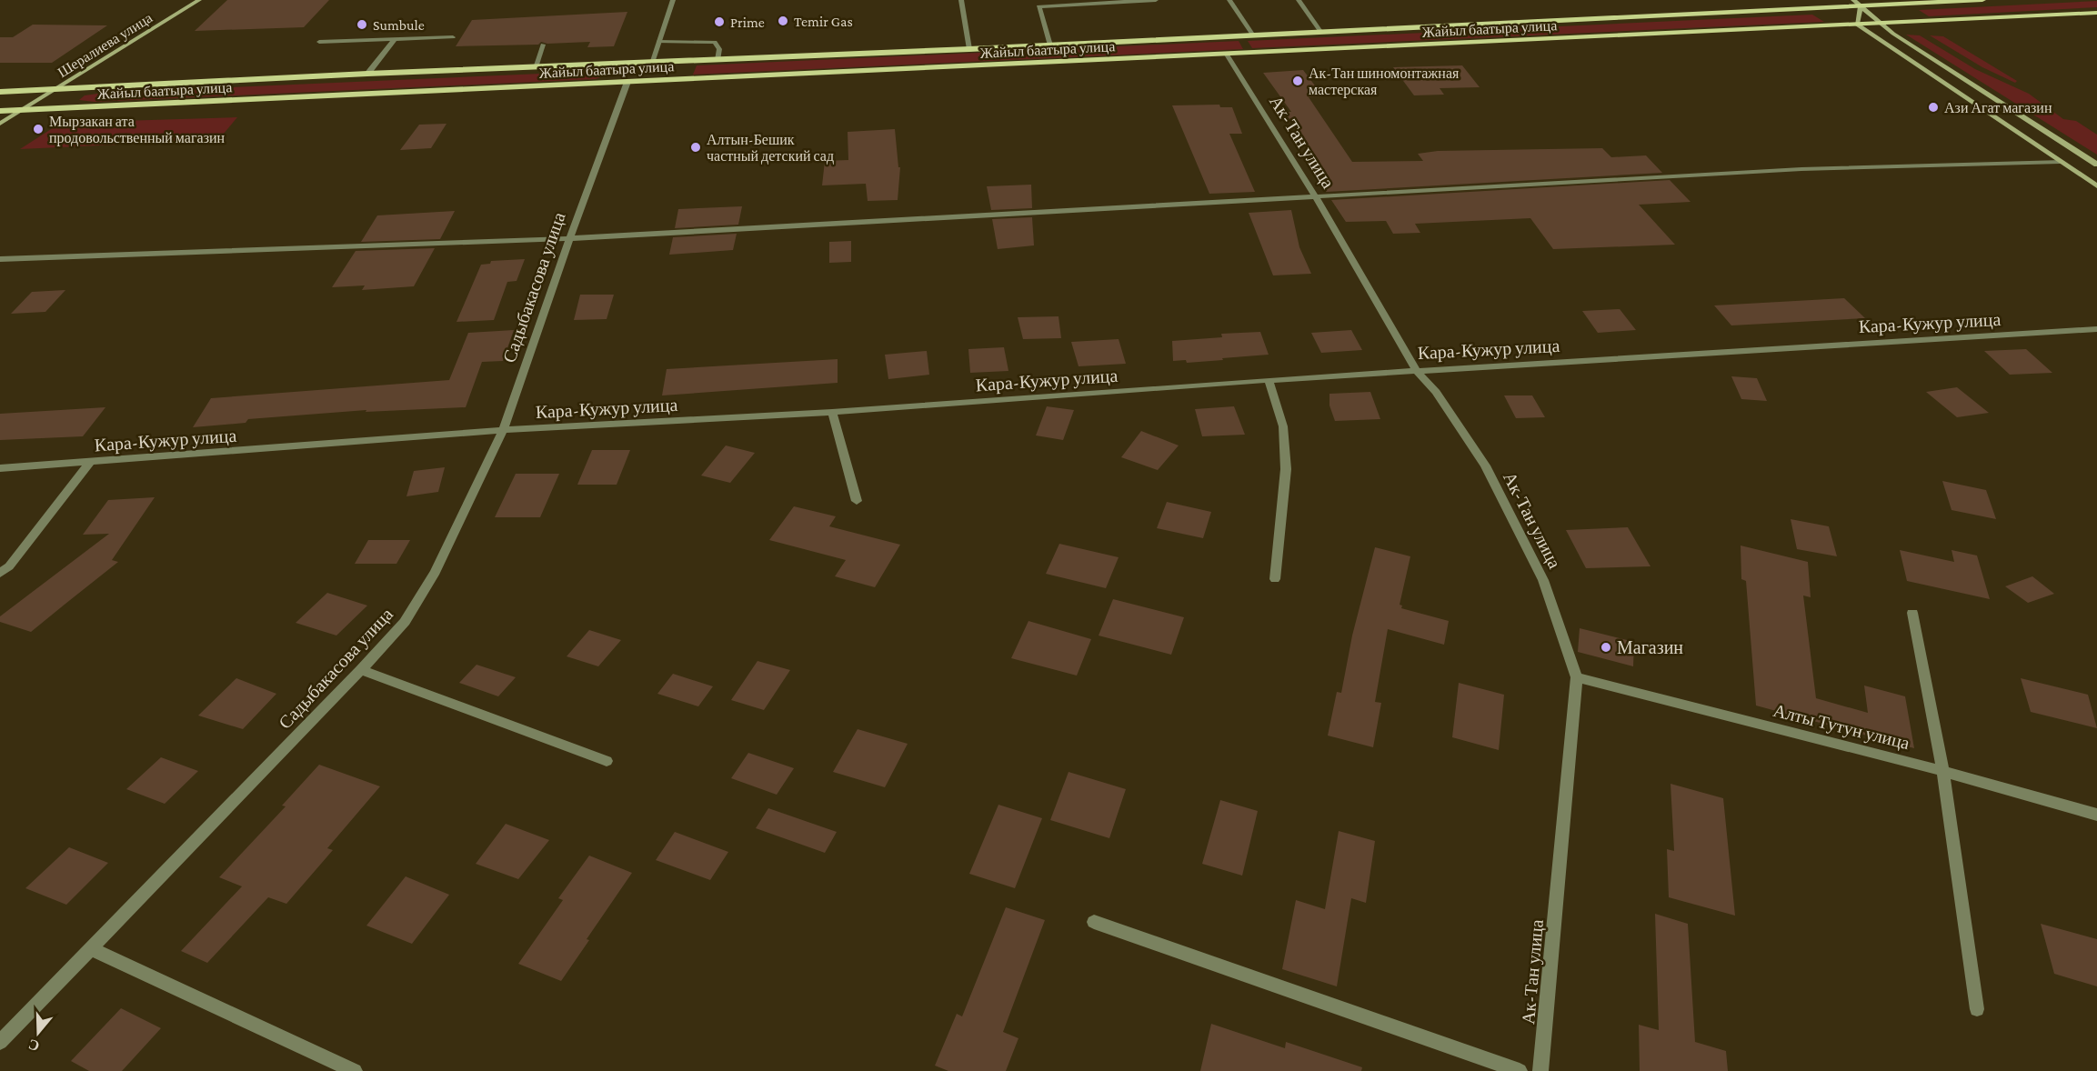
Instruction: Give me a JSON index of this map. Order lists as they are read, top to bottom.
{
  "streets": {
    "main road": ["Жайыл баатыра улица", "Шералиева улица"],
    "street": [
      "Ак-Тан улица",
      "Садыбакасова улица",
      "Кара-Кужур улица",
      "Алты Тутун улица"
    ]
  },
  "crossings": [
    ["Жайыл баатыра улица", "Шералиева улица"],
    ["Жайыл баатыра улица", "Ак-Тан улица"],
    ["Жайыл баатыра улица", "Садыбакасова улица"],
    ["Ак-Тан улица", "Кара-Кужур улица"],
    ["Ак-Тан улица", "Алты Тутун улица"],
    ["Садыбакасова улица", "Кара-Кужур улица"]
  ],
  "places": [
    "Temir Gas",
    "Prime",
    "Sumbule",
    "Ак-Тан шиномонтажная мастерская",
    "Ази Агат магазин",
    "Мырзакан ата продовольственный магазин",
    "Алтын-Бешик частный детский сад",
    "Магазин"
  ],
  "north": "bottom"
}
